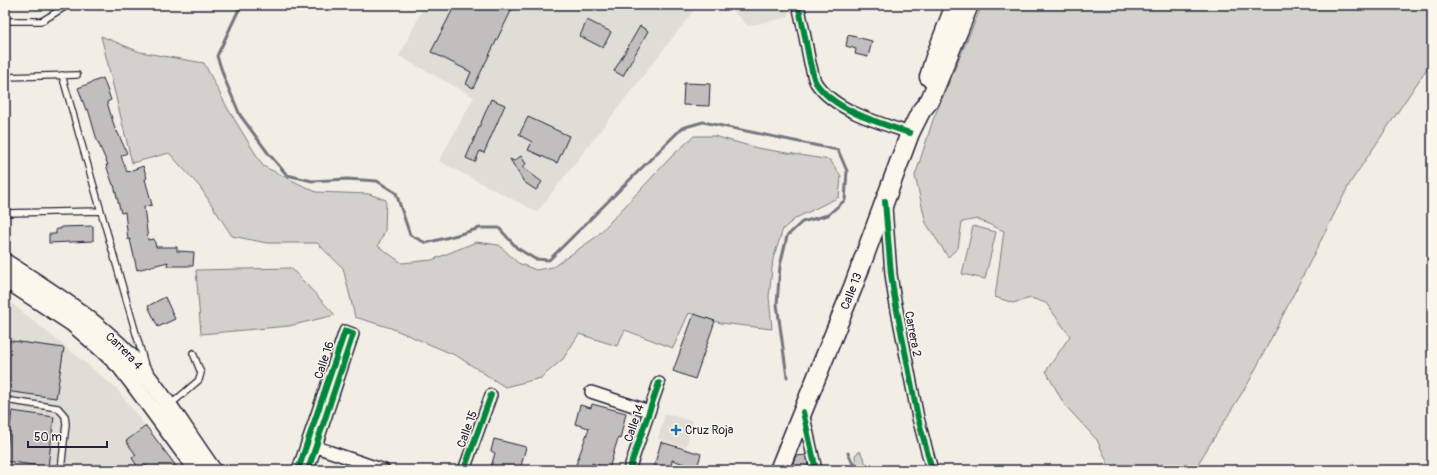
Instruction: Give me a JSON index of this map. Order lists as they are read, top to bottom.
{
  "streets": {
    "main road": ["Calle 13", "Carrera 4"],
    "street": [
      "Carrera 2",
      "Calle 16",
      "Calle 14",
      "Calle 15"
    ]
  },
  "crossings": [
    ["Calle 13", "Carrera 2"]
  ],
  "places": {
    "health": ["Cruz Roja"]
  },
  "scale_bar": "50 m"
}
